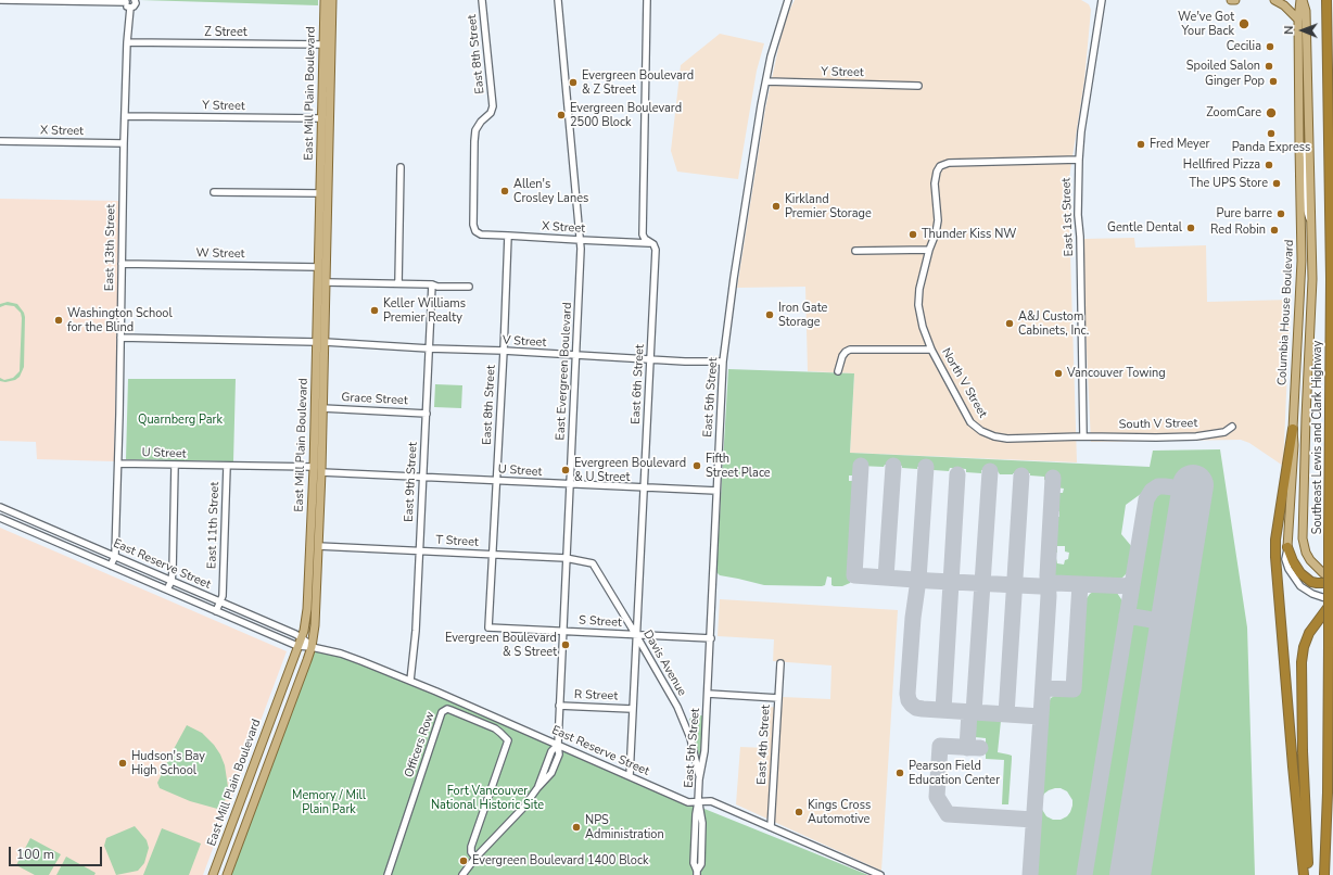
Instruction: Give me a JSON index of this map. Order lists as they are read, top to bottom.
{
  "streets": {
    "highway": ["Southeast Lewis and Clark Highway"],
    "main road": ["East Mill Plain Boulevard", "Columbia House Boulevard"],
    "street": [
      "Z Street",
      "East 8th Street",
      "Y Street",
      "X Street",
      "East 1st Street",
      "East 13th Street",
      "W Street",
      "V Street",
      "East Evergreen Boulevard",
      "North V Street",
      "East 6th Street",
      "East 5th Street",
      "Grace Street",
      "South V Street",
      "U Street",
      "East 9th Street",
      "East 11th Street",
      "T Street",
      "East Reserve Street",
      "S Street",
      "Davis Avenue",
      "R Street",
      "Officers Row",
      "East 4th Street"
    ]
  },
  "crossings": [
    ["Z Street", "East Mill Plain Boulevard"],
    ["Z Street", "East 13th Street"],
    ["East 8th Street", "X Street"],
    ["East 8th Street", "V Street"],
    ["East 8th Street", "U Street"],
    ["East 8th Street", "T Street"],
    ["East 8th Street", "S Street"],
    ["Y Street", "East Mill Plain Boulevard"],
    ["Y Street", "East 13th Street"],
    ["Y Street", "East 5th Street"],
    ["East Mill Plain Boulevard", "W Street"],
    ["East Mill Plain Boulevard", "V Street"],
    ["East Mill Plain Boulevard", "Grace Street"],
    ["East Mill Plain Boulevard", "U Street"],
    ["East Mill Plain Boulevard", "T Street"],
    ["East Mill Plain Boulevard", "East Reserve Street"],
    ["X Street", "East 13th Street"],
    ["X Street", "East Evergreen Boulevard"],
    ["X Street", "East 6th Street"],
    ["East 1st Street", "North V Street"],
    ["East 1st Street", "South V Street"],
    ["East 13th Street", "W Street"],
    ["East 13th Street", "V Street"],
    ["East 13th Street", "U Street"],
    ["East 13th Street", "East Reserve Street"],
    ["V Street", "East Evergreen Boulevard"],
    ["V Street", "East 6th Street"],
    ["V Street", "East 5th Street"],
    ["V Street", "East 9th Street"],
    ["East Evergreen Boulevard", "U Street"],
    ["East Evergreen Boulevard", "T Street"],
    ["East Evergreen Boulevard", "East Reserve Street"],
    ["East Evergreen Boulevard", "S Street"],
    ["East Evergreen Boulevard", "R Street"],
    ["East Evergreen Boulevard", "Officers Row"],
    ["North V Street", "South V Street"],
    ["East 6th Street", "U Street"],
    ["East 6th Street", "East Reserve Street"],
    ["East 6th Street", "S Street"],
    ["East 6th Street", "Davis Avenue"],
    ["East 6th Street", "R Street"],
    ["East 5th Street", "U Street"],
    ["East 5th Street", "East Reserve Street"],
    ["East 5th Street", "S Street"],
    ["East 5th Street", "Davis Avenue"],
    ["Grace Street", "East 9th Street"],
    ["U Street", "East 9th Street"],
    ["U Street", "East 11th Street"],
    ["East 9th Street", "T Street"],
    ["East 9th Street", "East Reserve Street"],
    ["East 11th Street", "East Reserve Street"],
    ["T Street", "Davis Avenue"],
    ["East Reserve Street", "East 4th Street"],
    ["S Street", "Davis Avenue"]
  ],
  "parks": ["Quarnberg Park", "Fort Vancouver National Historic Site", "Memory / Mill Plain Park"],
  "places": [
    "We've Got Your Back",
    "Cecilia",
    "Spoiled Salon",
    "Ginger Pop",
    "Evergreen Boulevard & Z Street",
    "ZoomCare",
    "Evergreen Boulevard 2500 Block",
    "Panda Express",
    "Fred Meyer",
    "Hellfired Pizza",
    "The UPS Store",
    "Allen's Crosley Lanes",
    "Kirkland Premier Storage",
    "Pure barre",
    "Gentle Dental",
    "Red Robin",
    "Thunder Kiss NW",
    "Keller Williams Premier Realty",
    "Iron Gate Storage",
    "Washington School for the Blind",
    "A&J Custom Cabinets, Inc.",
    "Vancouver Towing",
    "Fifth Street Place",
    "Evergreen Boulevard & U Street",
    "Evergreen Boulevard & S Street",
    "Hudson's Bay High School",
    "Pearson Field Education Center",
    "Kings Cross Automotive",
    "NPS Administration",
    "Evergreen Boulevard 1400 Block"
  ],
  "scale_bar": "100 m",
  "north": "left"
}
